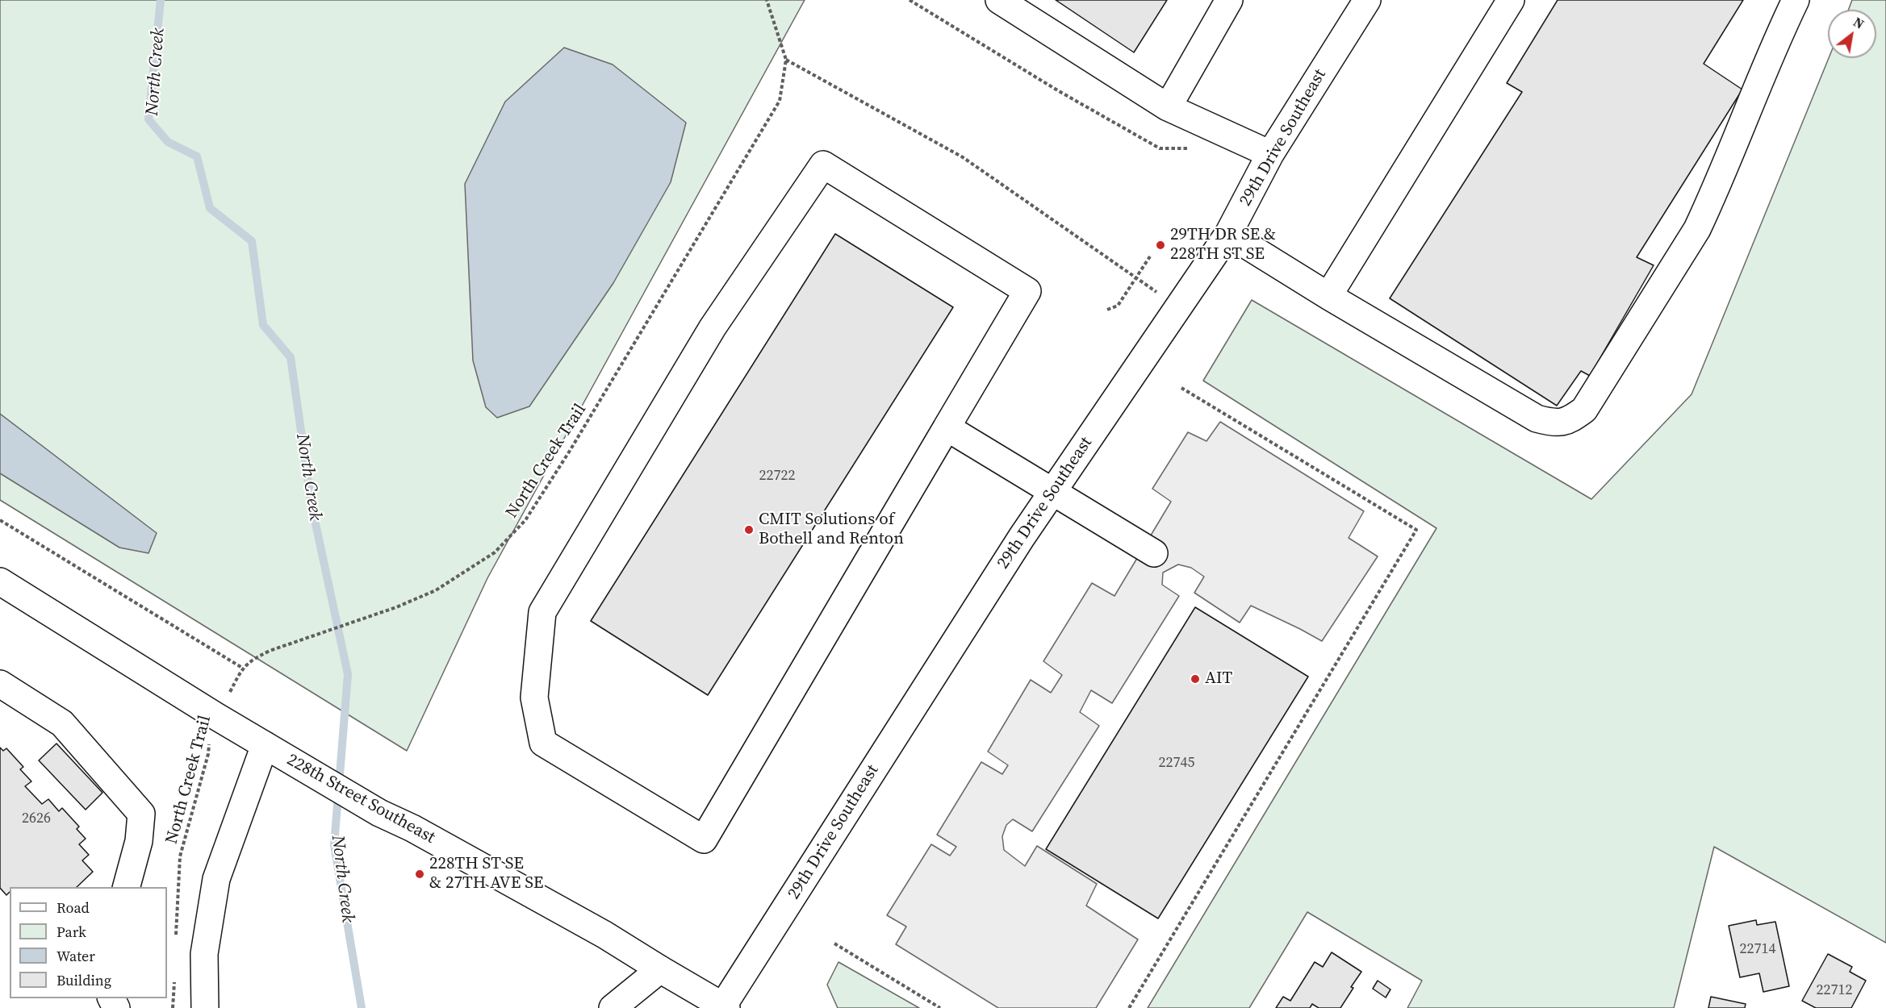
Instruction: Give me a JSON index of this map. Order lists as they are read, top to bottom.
{
  "streets": {
    "street": ["29th Drive Southeast", "228th Street Southeast"],
    "path": ["North Creek Trail"]
  },
  "crossings": [
    ["29th Drive Southeast", "228th Street Southeast"],
    ["North Creek Trail", "228th Street Southeast"]
  ],
  "water": ["North Creek"],
  "places": [
    "29TH DR SE & 228TH ST SE",
    "CMIT Solutions of Bothell and Renton",
    "AIT",
    "228TH ST SE & 27TH AVE SE"
  ],
  "house_numbers": [
    "22722",
    "22745",
    "2626",
    "22714",
    "22712"
  ],
  "legend": [
    "Road",
    "Park",
    "Water",
    "Building"
  ],
  "north": "top right"
}
